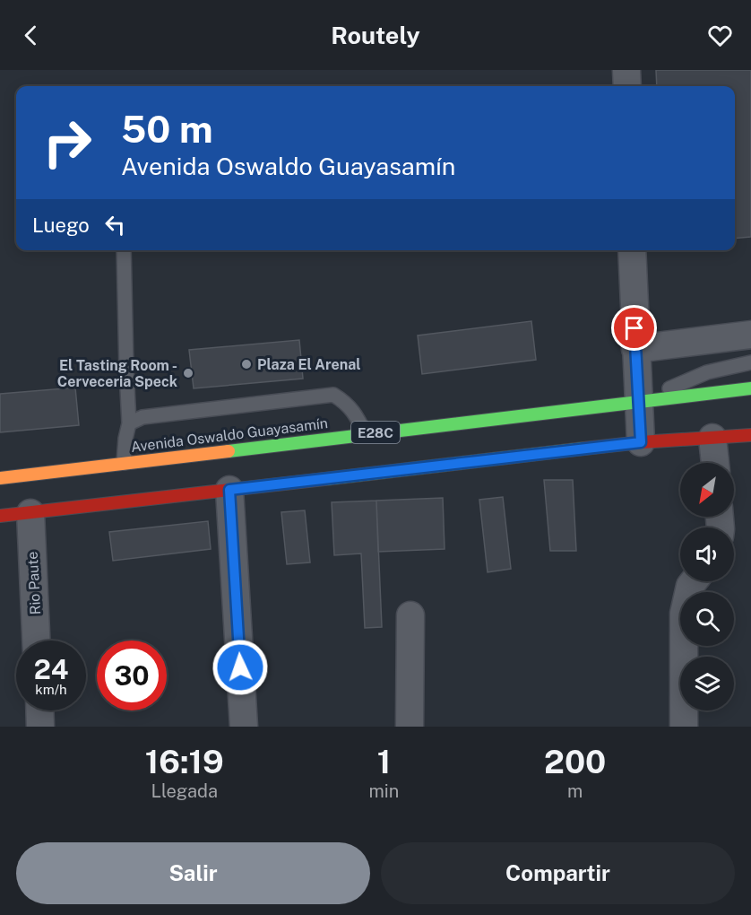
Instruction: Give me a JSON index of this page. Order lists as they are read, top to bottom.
{
  "streets": {
    "main road": ["E28C", "Avenida Oswaldo Guayasamín"],
    "street": ["Rio Paute"]
  },
  "places": ["Plaza El Arenal", "El Tasting Room - Cerveceria Speck"],
  "north": "bottom left",
  "page": {
    "header": "Routely",
    "turn": ["50 m", "Avenida Oswaldo Guayasamín"],
    "then": "Luego",
    "speed": "24 km/h",
    "limit": "30",
    "eta": [
      "16:19",
      "Llegada",
      "1",
      "min",
      "200",
      "m"
    ],
    "buttons": ["Salir", "Compartir"]
  }
}
